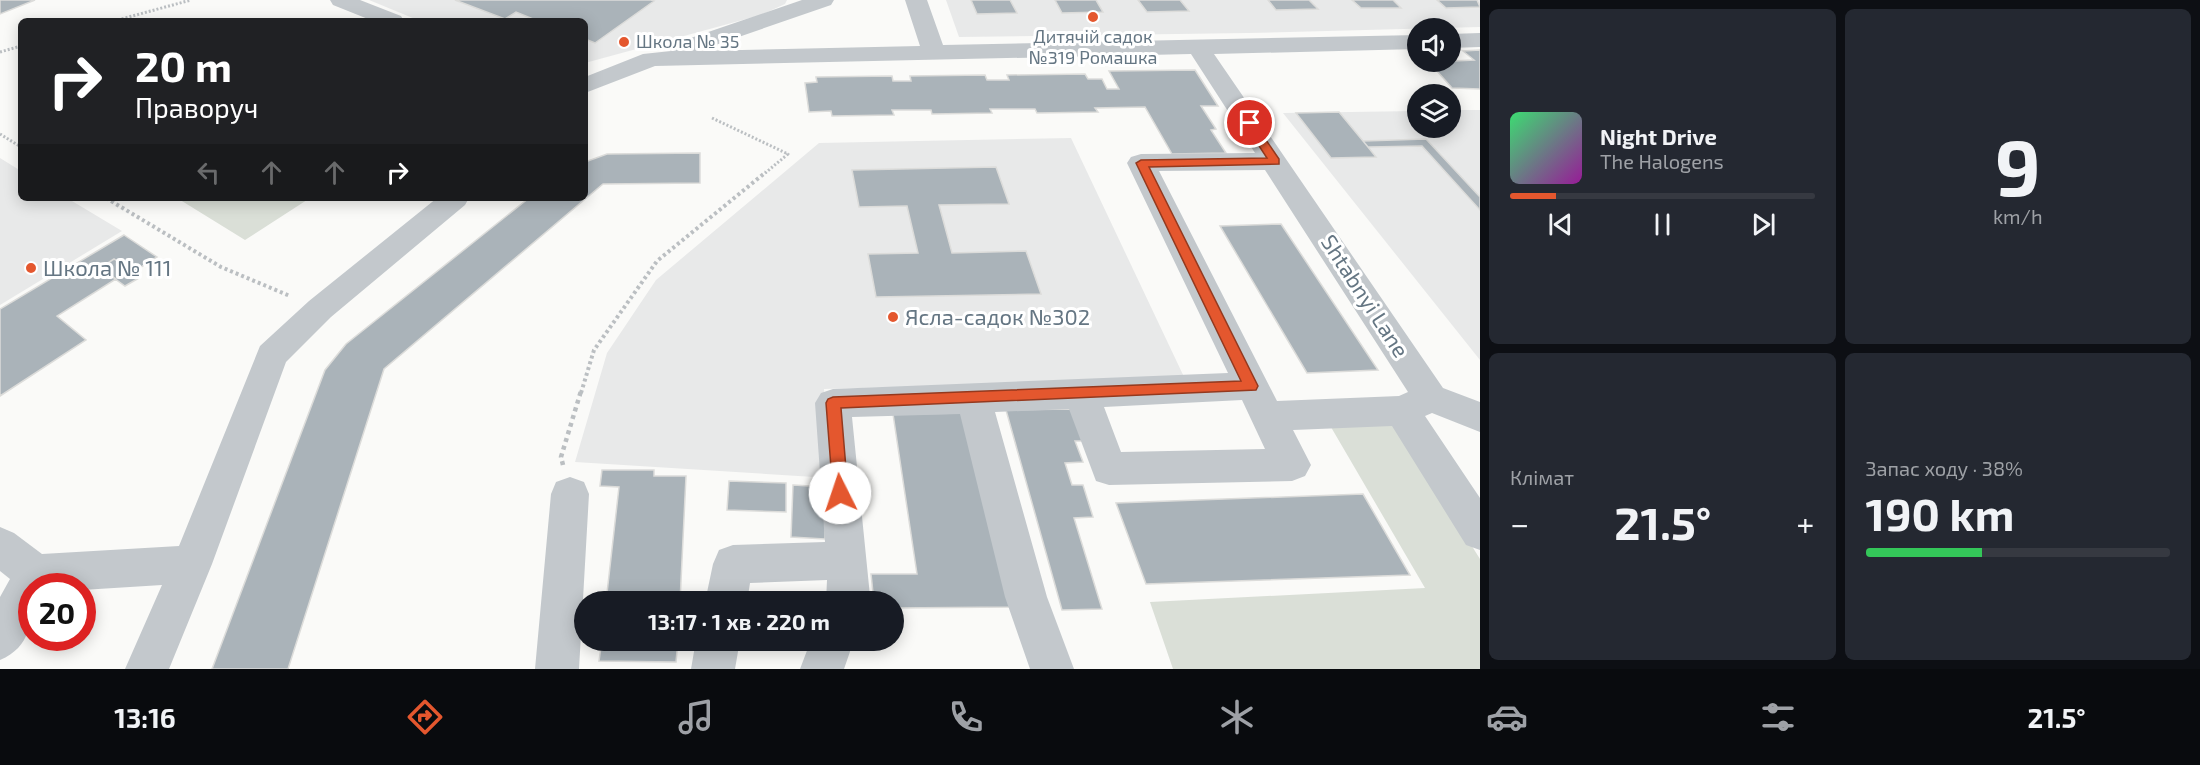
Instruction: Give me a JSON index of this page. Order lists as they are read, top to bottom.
{
  "streets": {
    "street": ["Shtabnyi Lane"]
  },
  "places": [
    "Дитячій садок №319 Ромашка",
    "Школа № 35",
    "Школа № 111",
    "Ясла-садок №302"
  ],
  "page": {
    "tile": [
      ["9", "km/h"],
      "Клімат",
      ["Запас ходу · 38%", "190 km"]
    ],
    "turn": ["20 m", "Праворуч"],
    "song": ["Night Drive", "The Halogens"],
    "heat": ["−", "21.5°", "+"],
    "limit": "20",
    "trip": "13:17 · 1 хв · 220 m",
    "tabs": ["13:16", "21.5°"]
  }
}
